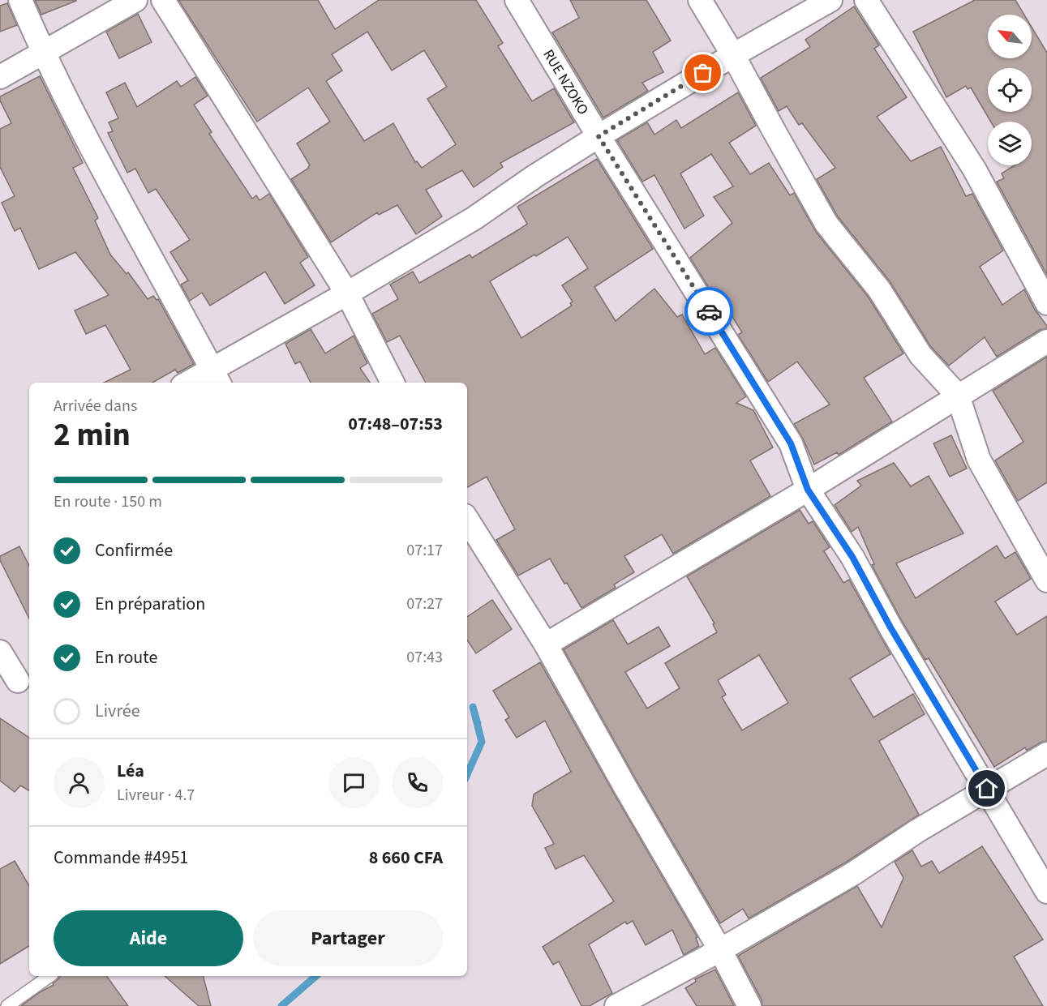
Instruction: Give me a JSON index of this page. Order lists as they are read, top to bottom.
{
  "streets": {
    "street": ["RUE NZOKO"]
  },
  "north": "top left",
  "page": {
    "heading": ["2 min", "Arrivée dans", "07:48–07:53"],
    "panel": [
      "Léa",
      "Livreur · 4.7",
      "Commande #4951",
      "8 660 CFA"
    ],
    "bar": "En route · 150 m",
    "list": [
      ["Confirmée", "07:17"],
      ["En préparation", "07:27"],
      ["En route", "07:43"],
      "Livrée"
    ],
    "buttons": ["Aide", "Partager"]
  }
}
